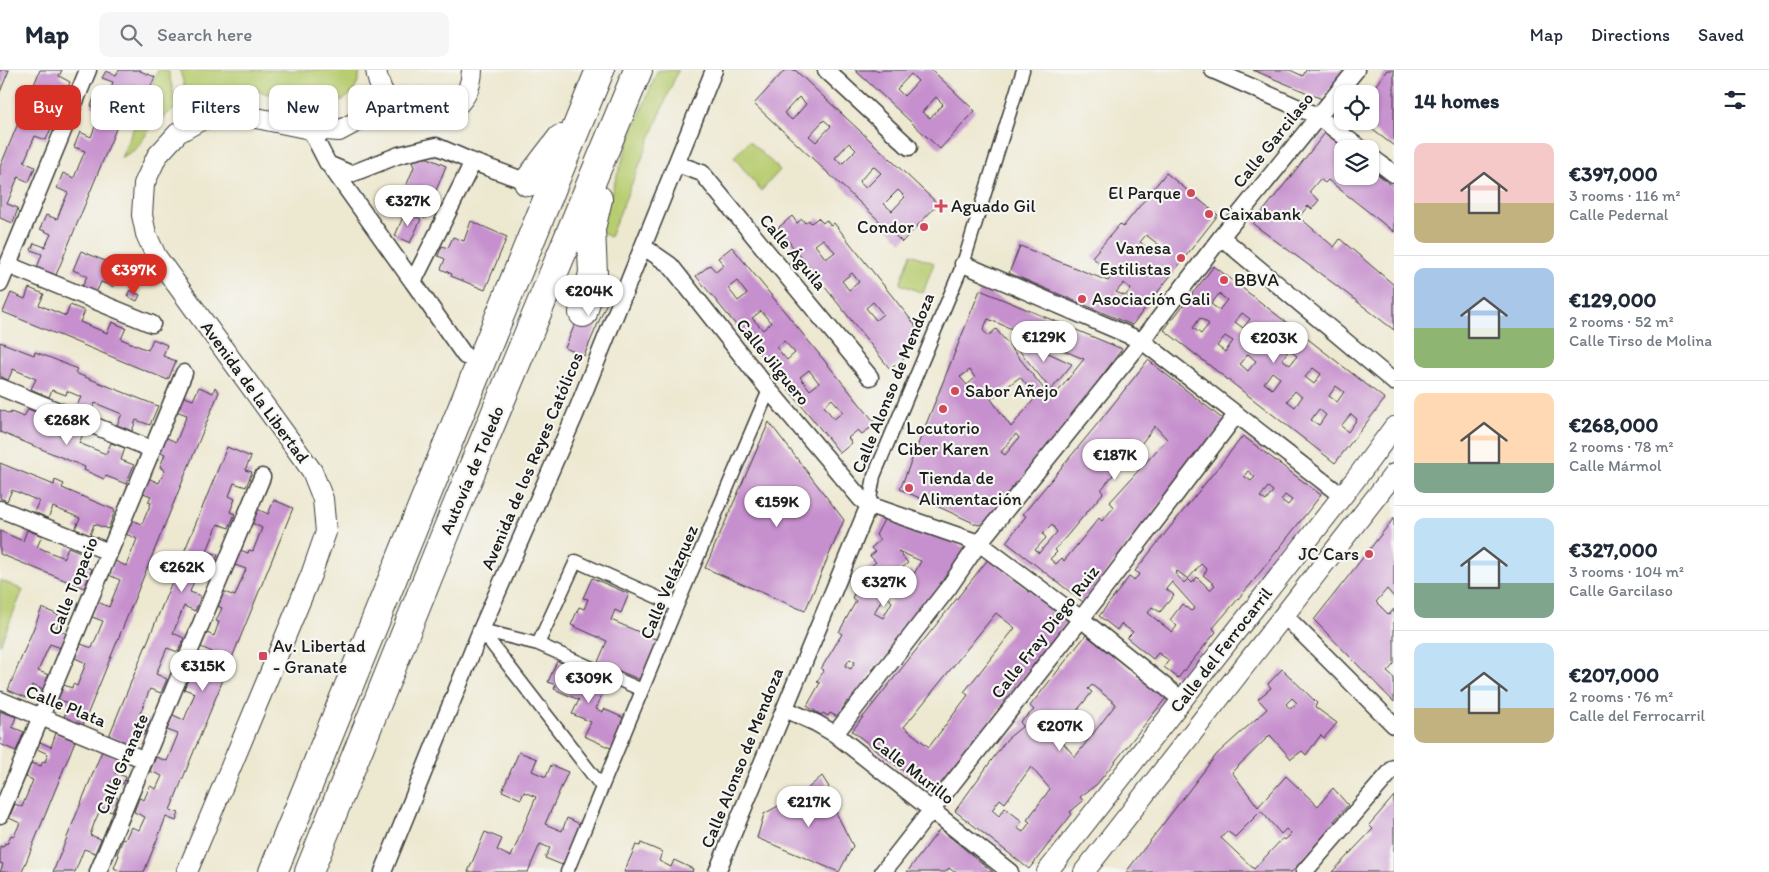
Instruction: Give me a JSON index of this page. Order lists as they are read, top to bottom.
{
  "streets": {
    "highway": ["Autovía de Toledo"],
    "street": [
      "Calle Garcilaso",
      "Calle Águila",
      "Calle Jilguero",
      "Calle Alonso de Mendoza",
      "Avenida de la Libertad",
      "Avenida de los Reyes Católicos",
      "Calle Velázquez",
      "Calle Topacio",
      "Calle Fray Diego Ruiz",
      "Calle del Ferrocarril",
      "Calle Plata",
      "Calle Granate",
      "Calle Murillo"
    ]
  },
  "crossings": [
    ["Calle Garcilaso", "Calle Murillo"],
    ["Calle Águila", "Avenida de los Reyes Católicos"],
    ["Calle Jilguero", "Calle Alonso de Mendoza"],
    ["Calle Jilguero", "Avenida de los Reyes Católicos"],
    ["Calle Jilguero", "Calle Velázquez"],
    ["Calle Alonso de Mendoza", "Calle Murillo"],
    ["Calle Topacio", "Calle Plata"],
    ["Calle Fray Diego Ruiz", "Calle Murillo"],
    ["Calle Plata", "Calle Granate"]
  ],
  "places": {
    "other": [
      "El Parque",
      "Caixabank",
      "Condor",
      "Vanesa Estilistas",
      "BBVA",
      "Asociación Gali",
      "Sabor Añejo",
      "Locutorio Ciber Karen",
      "Tienda de Alimentación",
      "JC Cars"
    ],
    "health": ["Aguado Gil"],
    "transit": ["Av. Libertad - Granate"]
  },
  "page": {
    "header": "Map",
    "search": "Search here",
    "nav": ["Map", "Directions", "Saved"],
    "heading": "14 homes",
    "chip": [
      "Buy",
      "Rent",
      "Filters",
      "New",
      "Apartment"
    ],
    "list": [
      {
        "name": "€397,000",
        "note": "3 rooms · 116 m² · Calle Pedernal"
      },
      {
        "name": "€129,000",
        "note": "2 rooms · 52 m² · Calle Tirso de Molina"
      },
      {
        "name": "€268,000",
        "note": "2 rooms · 78 m² · Calle Mármol"
      },
      {
        "name": "€327,000",
        "note": "3 rooms · 104 m² · Calle Garcilaso"
      },
      {
        "name": "€207,000",
        "note": "2 rooms · 76 m² · Calle del Ferrocarril"
      }
    ],
    "price": [
      "€327K",
      "€397K",
      "€204K",
      "€129K",
      "€203K",
      "€268K",
      "€187K",
      "€159K",
      "€262K",
      "€327K",
      "€315K",
      "€309K",
      "€207K",
      "€217K"
    ]
  }
}
